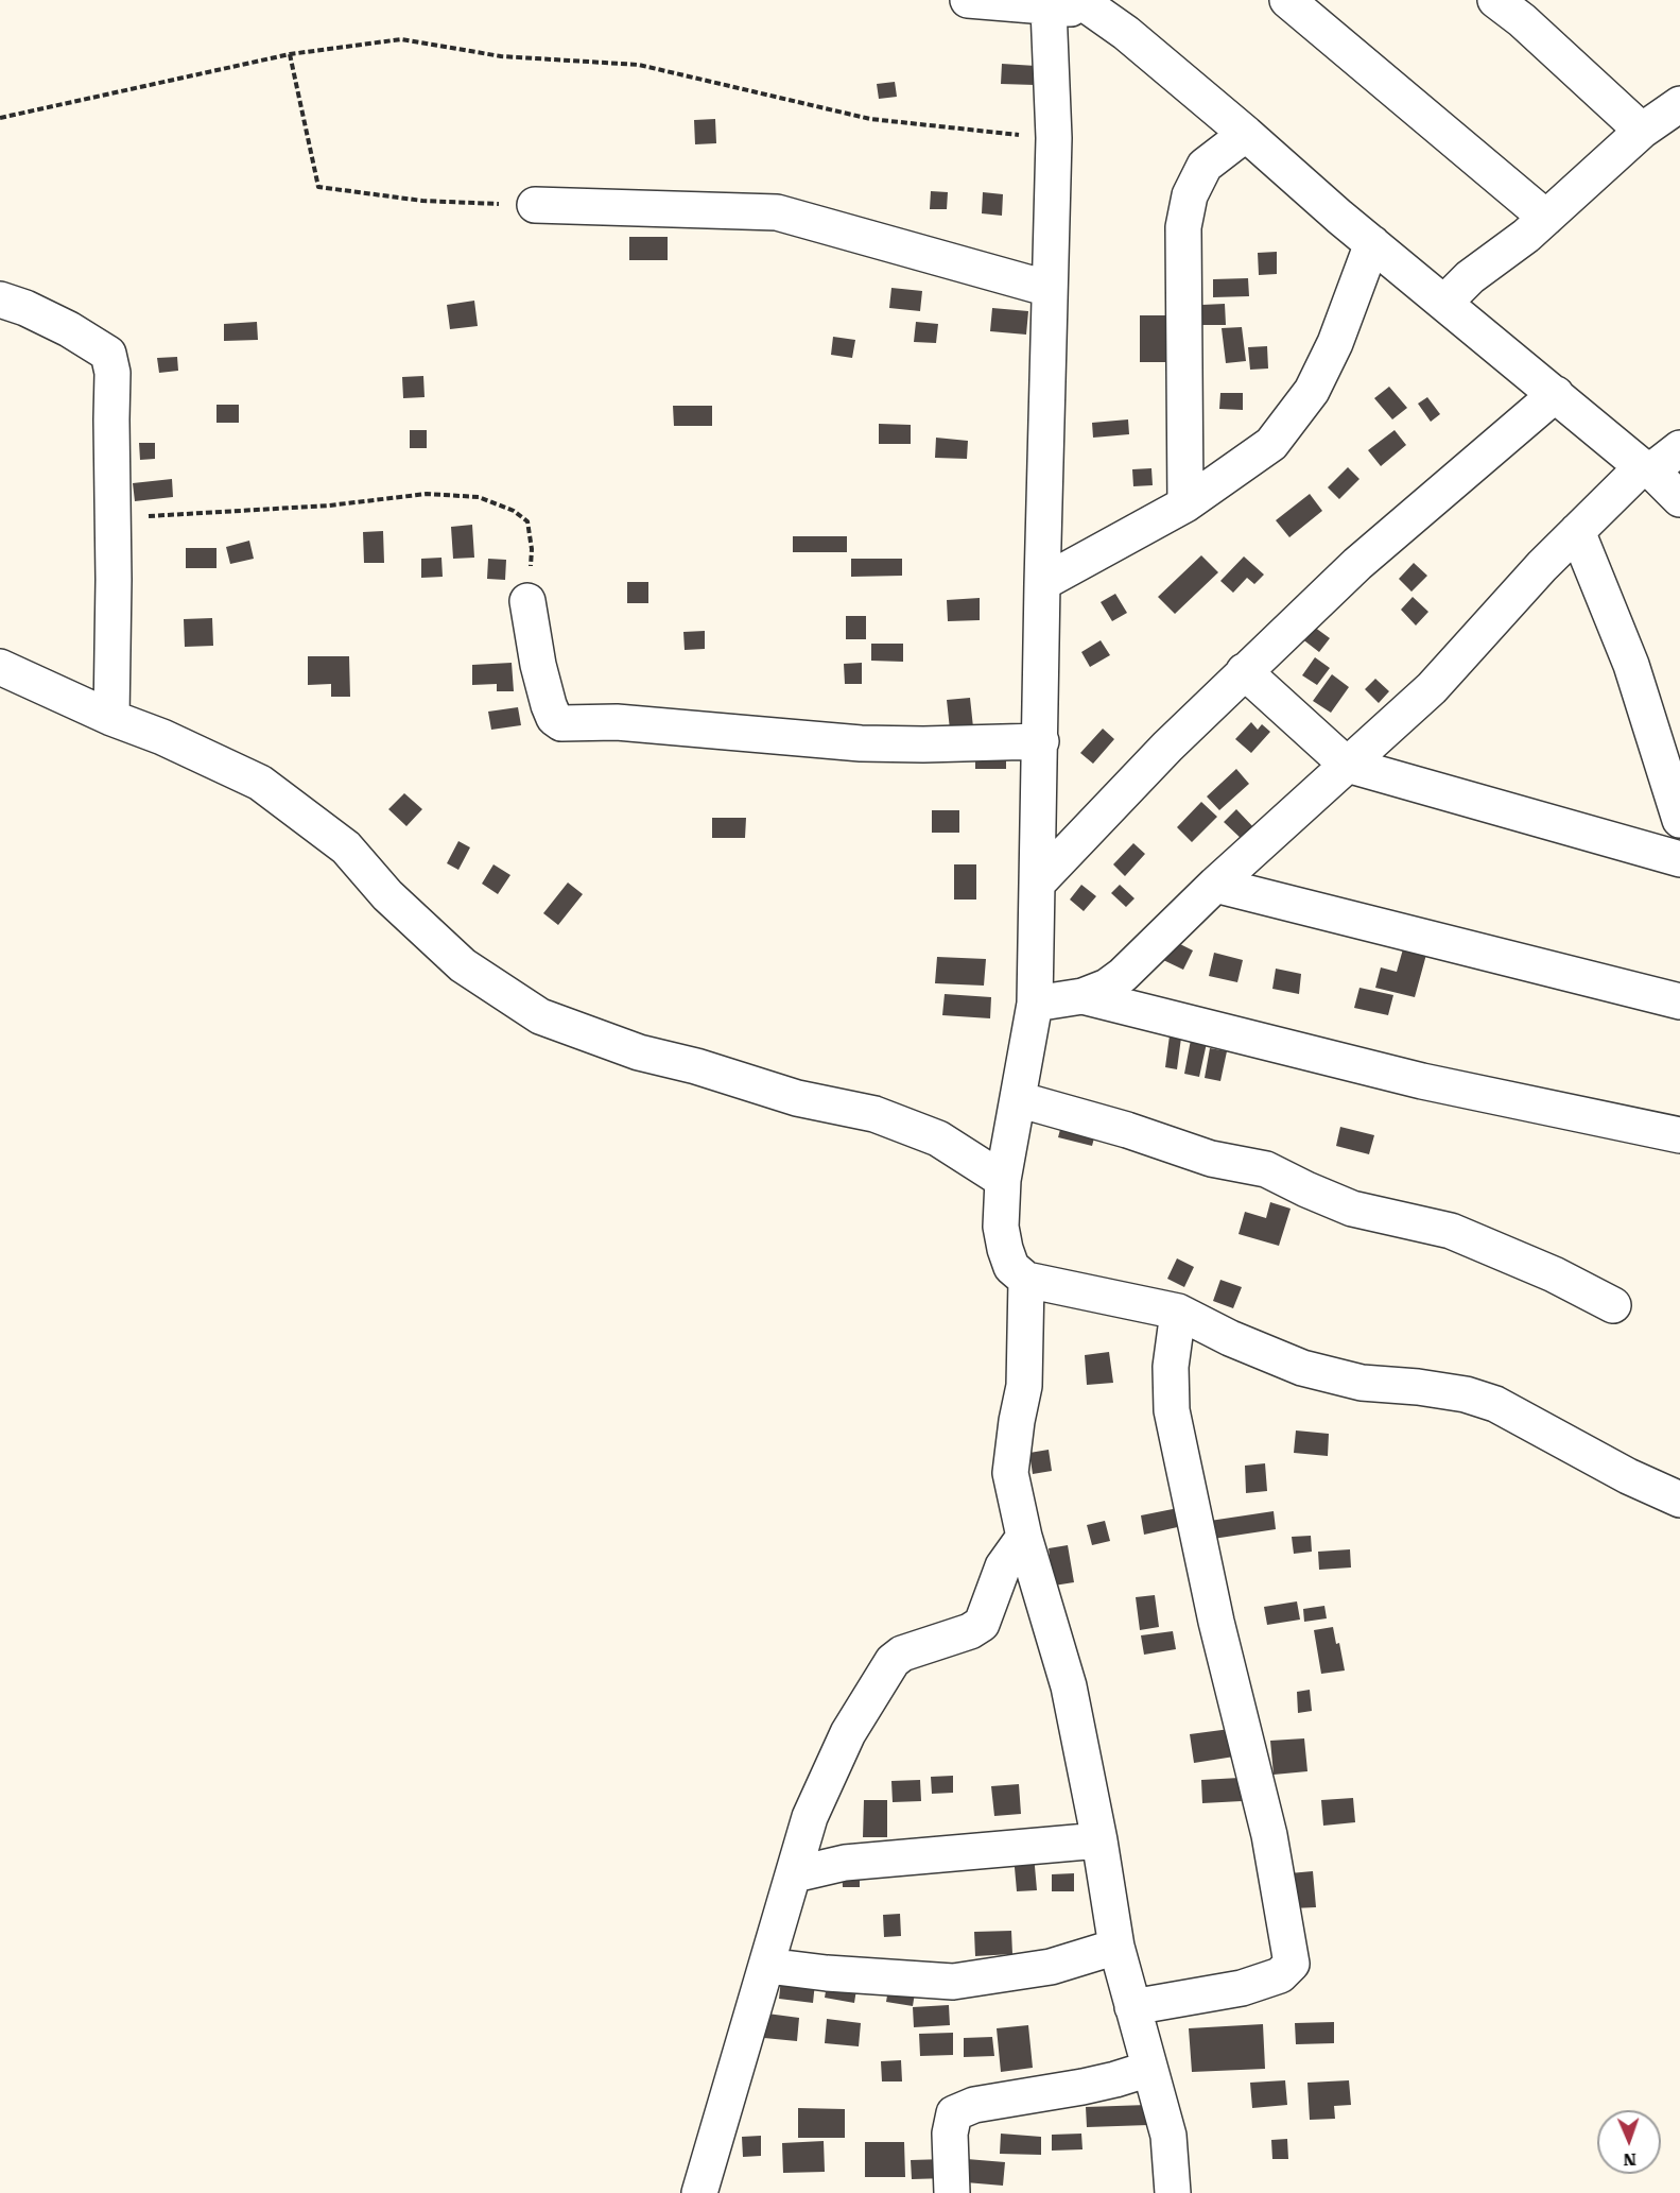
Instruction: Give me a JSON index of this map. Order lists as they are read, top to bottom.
{
  "north": "bottom"
}
